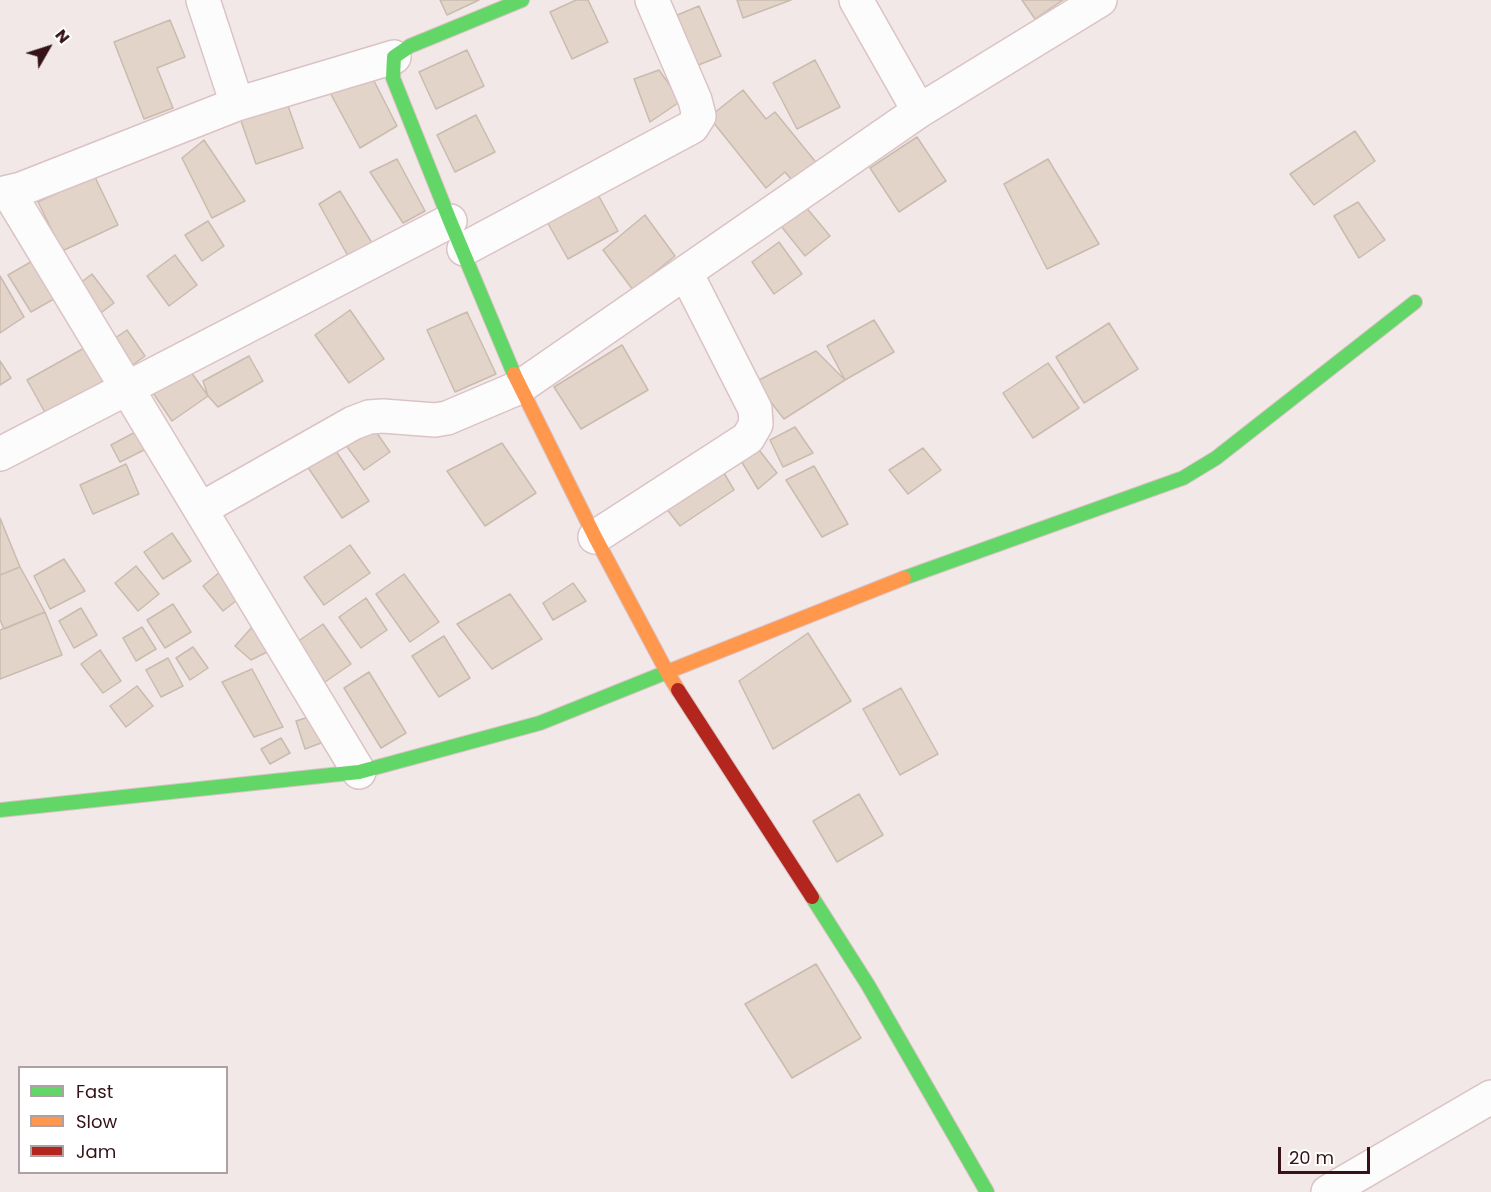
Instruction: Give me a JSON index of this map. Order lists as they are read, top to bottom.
{
  "legend": ["Fast", "Slow", "Jam"],
  "scale_bar": "20 m",
  "north": "top right"
}
